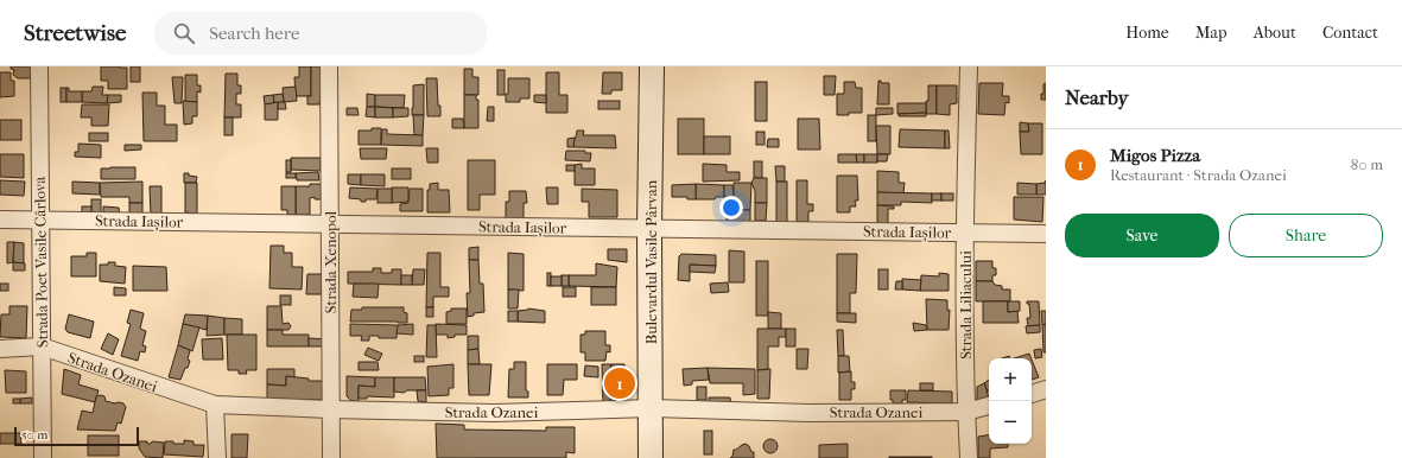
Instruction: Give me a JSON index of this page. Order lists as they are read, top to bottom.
{
  "streets": {
    "street": [
      "Strada Iașilor",
      "Strada Poet Vasile Cârlova",
      "Strada Xenopol",
      "Bulevardul Vasile Pârvan",
      "Strada Liliacului",
      "Strada Ozanei"
    ]
  },
  "crossings": [
    ["Strada Iașilor", "Strada Poet Vasile Cârlova"],
    ["Strada Iașilor", "Strada Xenopol"],
    ["Strada Iașilor", "Bulevardul Vasile Pârvan"],
    ["Strada Iașilor", "Strada Liliacului"],
    ["Strada Poet Vasile Cârlova", "Strada Ozanei"],
    ["Strada Xenopol", "Strada Ozanei"],
    ["Bulevardul Vasile Pârvan", "Strada Ozanei"],
    ["Strada Liliacului", "Strada Ozanei"]
  ],
  "scale_bar": "50 m",
  "page": {
    "header": "Streetwise",
    "search": "Search here",
    "nav": [
      "Home",
      "Map",
      "About",
      "Contact"
    ],
    "heading": "Nearby",
    "list": [
      {
        "mark": "1",
        "name": "Migos Pizza",
        "note": "Restaurant · Strada Ozanei",
        "value": "80 m"
      }
    ],
    "buttons": ["Save", "Share"],
    "map_buttons": ["+", "−"],
    "pins": "1",
    "scale": "50 m"
  }
}
